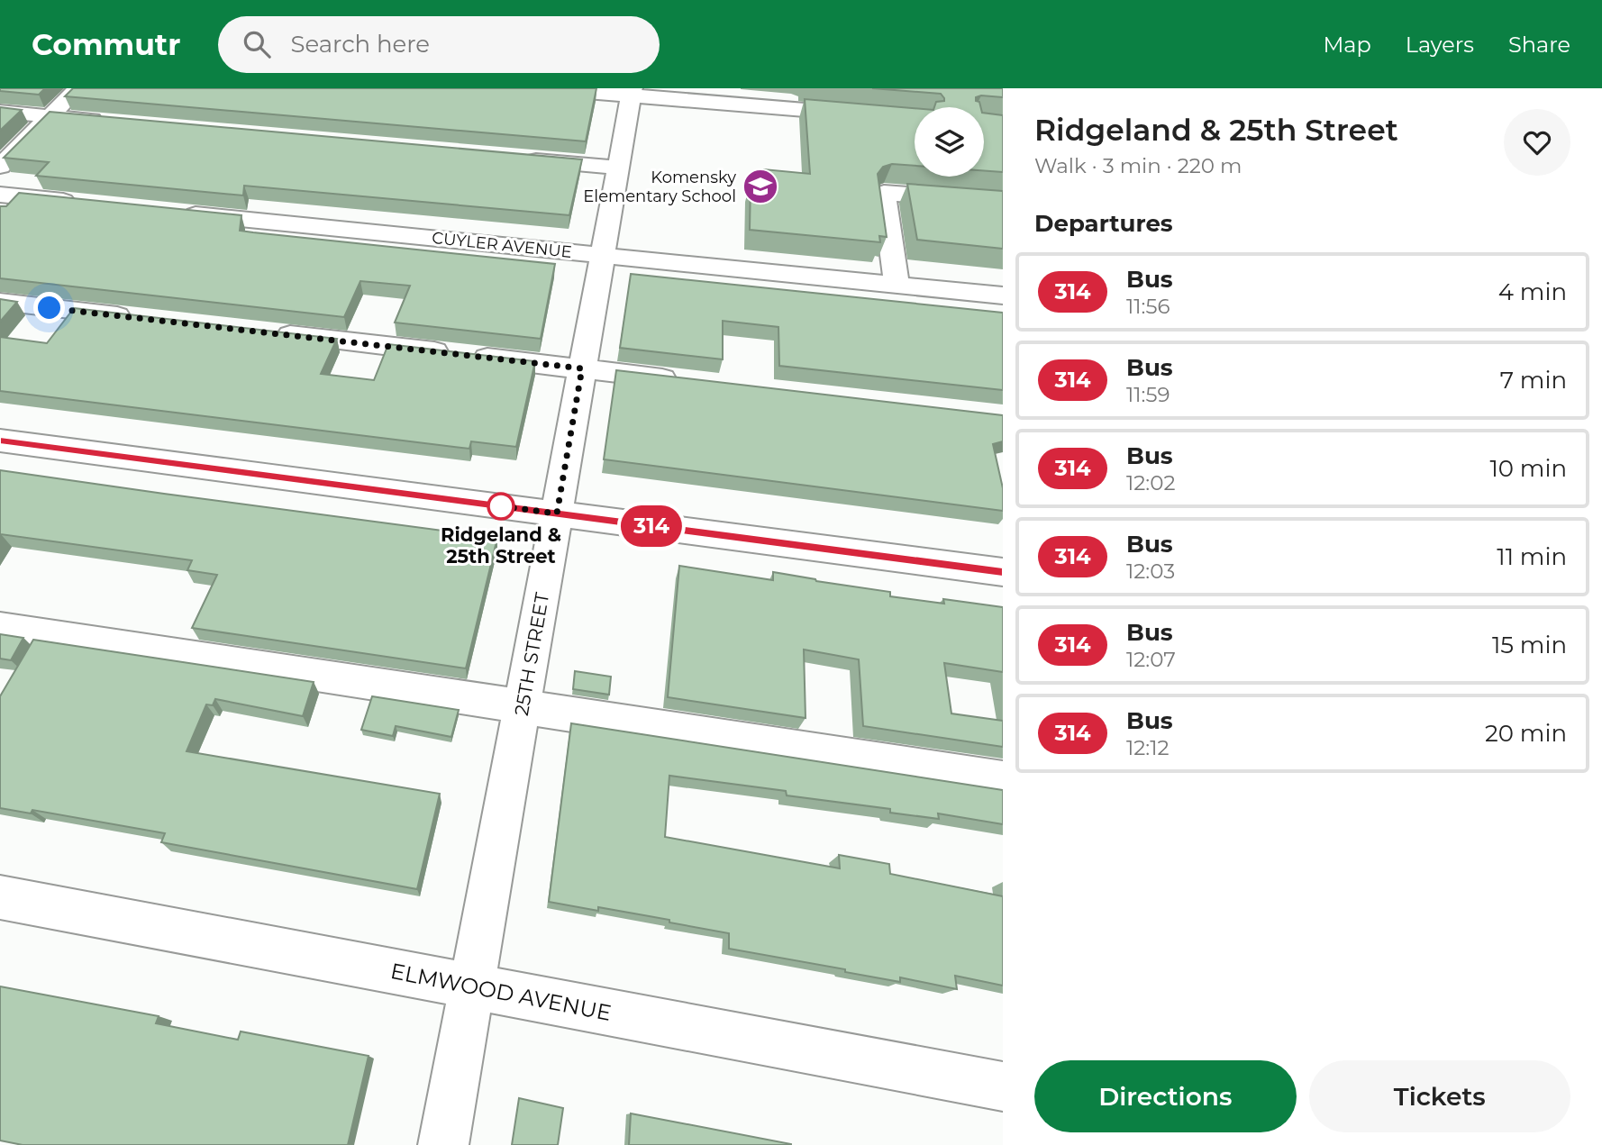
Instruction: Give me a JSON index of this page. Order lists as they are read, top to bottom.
{
  "streets": {
    "street": ["CUYLER AVENUE", "25TH STREET", "ELMWOOD AVENUE"]
  },
  "crossings": [
    ["CUYLER AVENUE", "25TH STREET"],
    ["25TH STREET", "ELMWOOD AVENUE"]
  ],
  "places": {
    "school or university": ["Komensky Elementary School"],
    "other": ["Ridgeland & 25th Street"]
  },
  "lines": ["bus line 314"],
  "page": {
    "header": "Commutr",
    "search": "Search here",
    "nav": ["Map", "Layers", "Share"],
    "on_map": "314",
    "heading": [
      ["Ridgeland & 25th Street", "Walk · 3 min · 220 m"],
      "Departures"
    ],
    "list": [
      {
        "mark": "314",
        "name": "Bus",
        "note": "11:56",
        "value": "4 min"
      },
      {
        "mark": "314",
        "name": "Bus",
        "note": "11:59",
        "value": "7 min"
      },
      {
        "mark": "314",
        "name": "Bus",
        "note": "12:02",
        "value": "10 min"
      },
      {
        "mark": "314",
        "name": "Bus",
        "note": "12:03",
        "value": "11 min"
      },
      {
        "mark": "314",
        "name": "Bus",
        "note": "12:07",
        "value": "15 min"
      },
      {
        "mark": "314",
        "name": "Bus",
        "note": "12:12",
        "value": "20 min"
      }
    ],
    "buttons": ["Directions", "Tickets"]
  }
}
